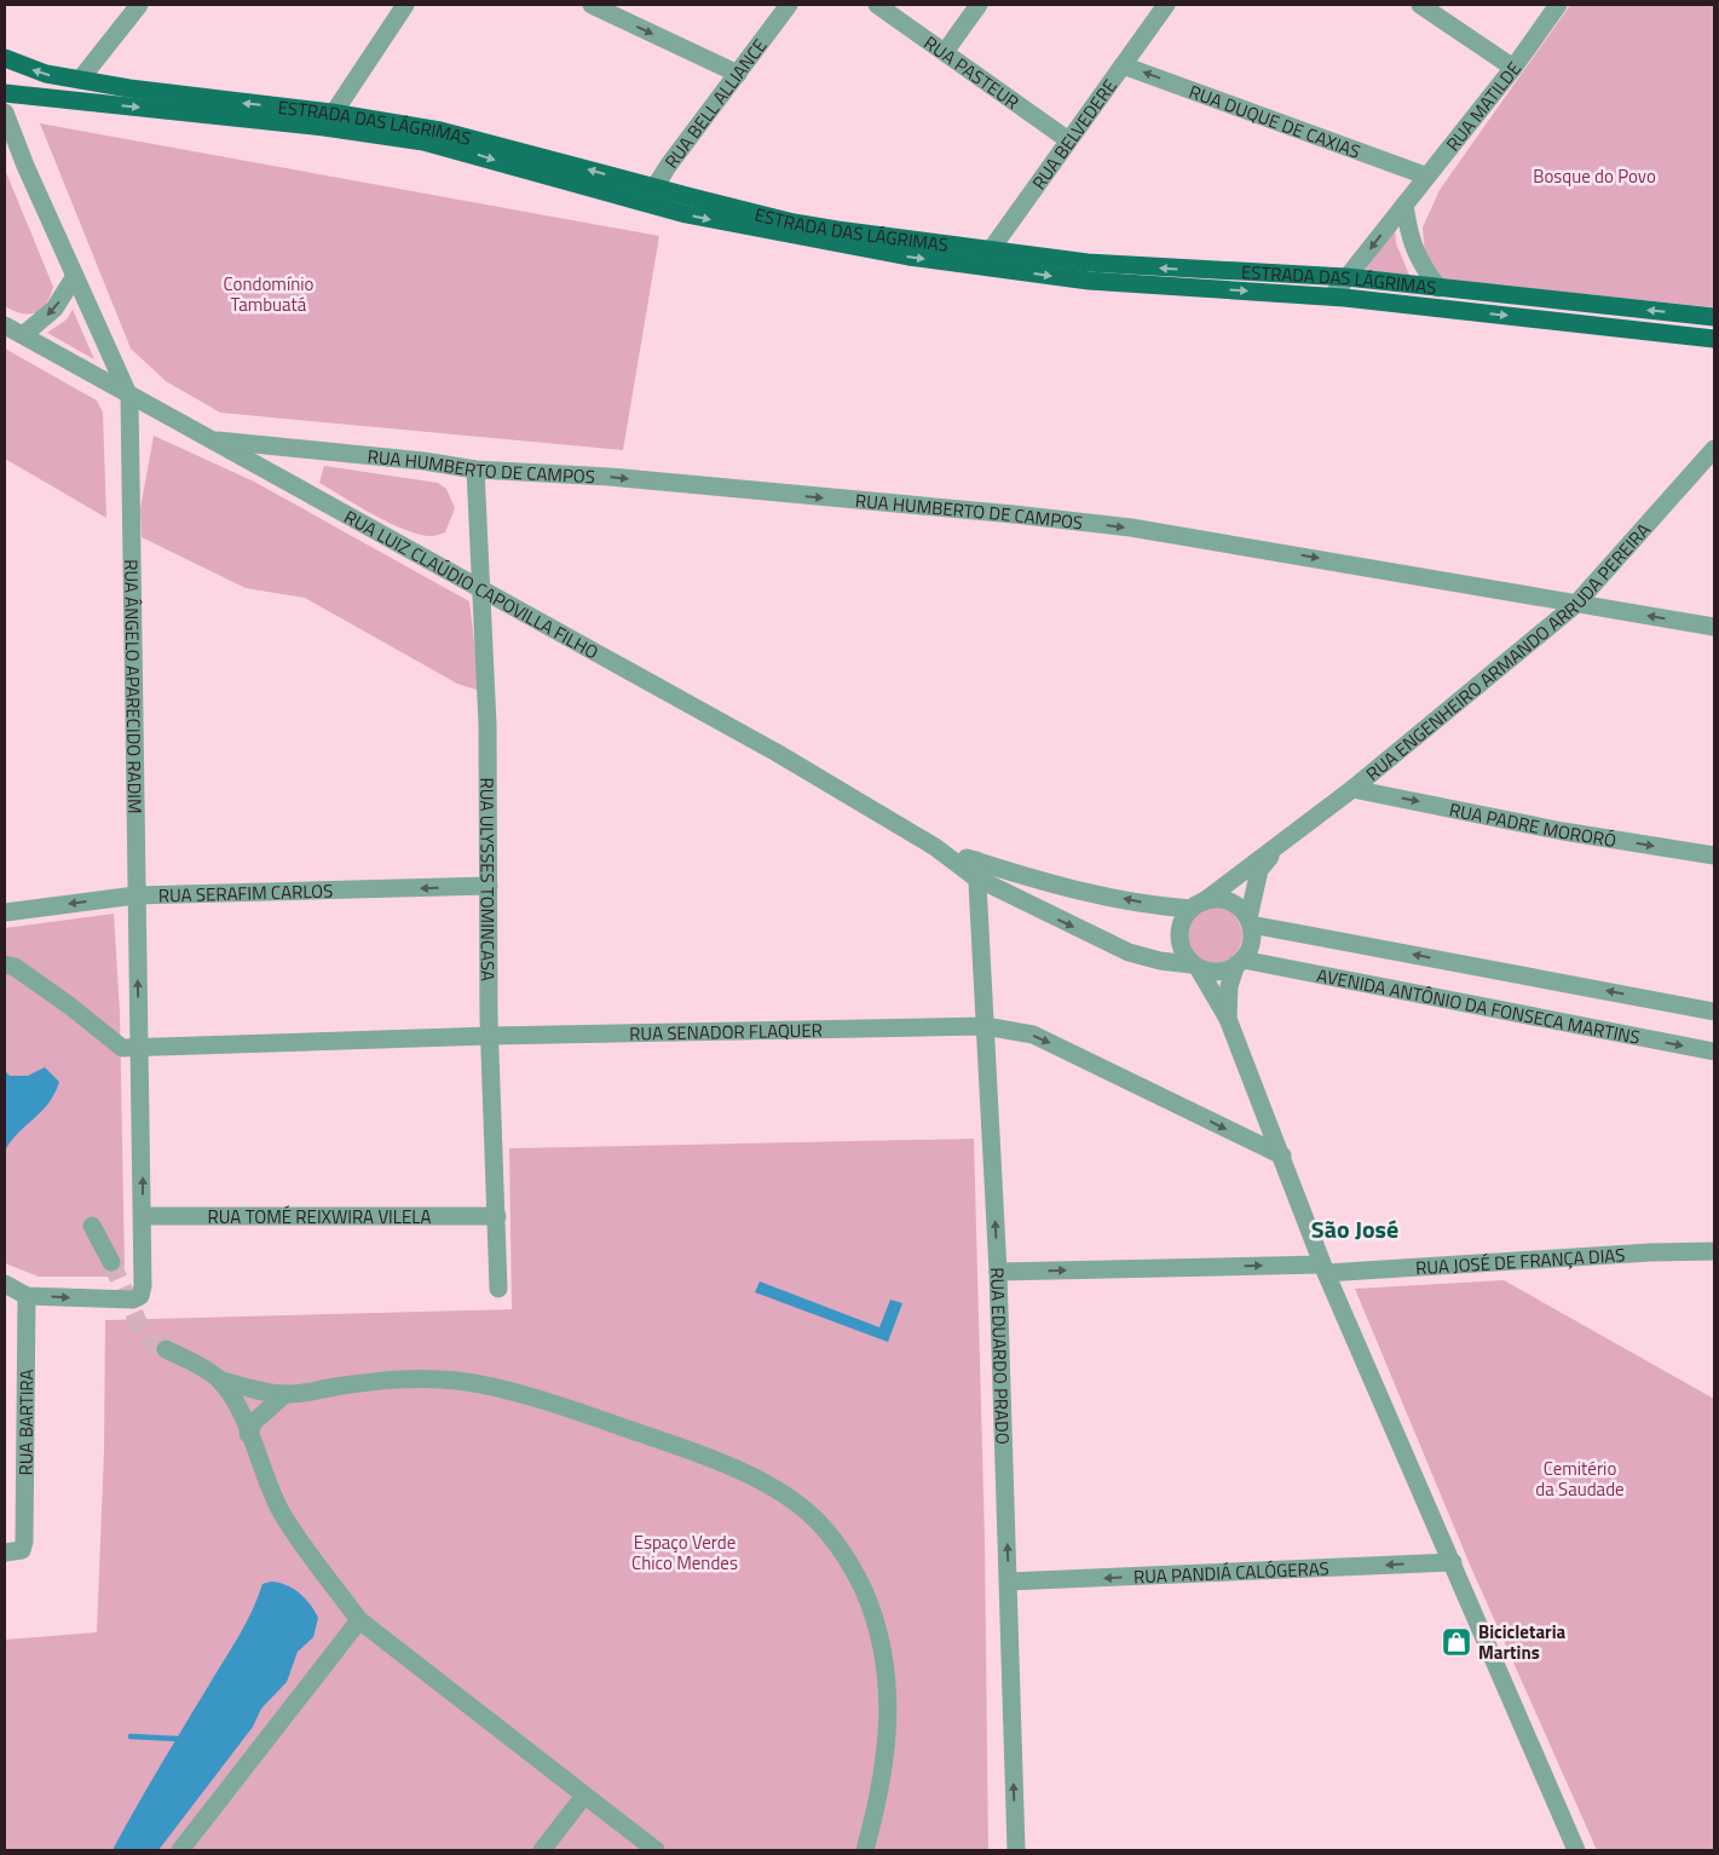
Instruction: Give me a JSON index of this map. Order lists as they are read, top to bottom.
{
  "streets": {
    "main road": ["ESTRADA DAS LÁGRIMAS"],
    "street": [
      "RUA PASTEUR",
      "RUA BELL ALLIANCE",
      "RUA MATILDE",
      "RUA DUQUE DE CAXIAS",
      "RUA BELVEDERE",
      "RUA HUMBERTO DE CAMPOS",
      "RUA LUIZ CLAÚDIO CAPOVILLA FILHO",
      "RUA ENGENHEIRO ARMANDO ARRUDA PEREIRA",
      "RUA ÂNGELO APARECIDO RADIM",
      "RUA PADRE MORORÓ",
      "RUA ULYSSES TOMINCASA",
      "RUA SERAFIM CARLOS",
      "AVENIDA ANTÔNIO DA FONSECA MARTINS",
      "RUA SENADOR FLAQUER",
      "RUA TOMÉ REIXWIRA VILELA",
      "RUA JOSÉ DE FRANÇA DIAS",
      "RUA EDUARDO PRADO",
      "RUA BARTIRA",
      "RUA PANDIÁ CALÓGERAS"
    ]
  },
  "crossings": [
    ["RUA PASTEUR", "RUA BELVEDERE"],
    ["RUA BELL ALLIANCE", "ESTRADA DAS LÁGRIMAS"],
    ["RUA MATILDE", "RUA DUQUE DE CAXIAS"],
    ["RUA MATILDE", "ESTRADA DAS LÁGRIMAS"],
    ["RUA DUQUE DE CAXIAS", "RUA BELVEDERE"],
    ["ESTRADA DAS LÁGRIMAS", "RUA BELVEDERE"],
    ["RUA HUMBERTO DE CAMPOS", "RUA LUIZ CLAÚDIO CAPOVILLA FILHO"],
    ["RUA HUMBERTO DE CAMPOS", "RUA ENGENHEIRO ARMANDO ARRUDA PEREIRA"],
    ["RUA HUMBERTO DE CAMPOS", "RUA ULYSSES TOMINCASA"],
    ["RUA LUIZ CLAÚDIO CAPOVILLA FILHO", "RUA ENGENHEIRO ARMANDO ARRUDA PEREIRA"],
    ["RUA LUIZ CLAÚDIO CAPOVILLA FILHO", "RUA ÂNGELO APARECIDO RADIM"],
    ["RUA LUIZ CLAÚDIO CAPOVILLA FILHO", "RUA ULYSSES TOMINCASA"],
    ["RUA LUIZ CLAÚDIO CAPOVILLA FILHO", "AVENIDA ANTÔNIO DA FONSECA MARTINS"],
    ["RUA LUIZ CLAÚDIO CAPOVILLA FILHO", "RUA EDUARDO PRADO"],
    ["RUA ENGENHEIRO ARMANDO ARRUDA PEREIRA", "RUA PADRE MORORÓ"],
    ["RUA ENGENHEIRO ARMANDO ARRUDA PEREIRA", "AVENIDA ANTÔNIO DA FONSECA MARTINS"],
    ["RUA ÂNGELO APARECIDO RADIM", "RUA SERAFIM CARLOS"],
    ["RUA ÂNGELO APARECIDO RADIM", "RUA SENADOR FLAQUER"],
    ["RUA ÂNGELO APARECIDO RADIM", "RUA TOMÉ REIXWIRA VILELA"],
    ["RUA ÂNGELO APARECIDO RADIM", "RUA BARTIRA"],
    ["RUA ULYSSES TOMINCASA", "RUA SERAFIM CARLOS"],
    ["RUA ULYSSES TOMINCASA", "RUA SENADOR FLAQUER"],
    ["RUA ULYSSES TOMINCASA", "RUA TOMÉ REIXWIRA VILELA"],
    ["RUA SENADOR FLAQUER", "RUA EDUARDO PRADO"],
    ["RUA JOSÉ DE FRANÇA DIAS", "RUA EDUARDO PRADO"],
    ["RUA EDUARDO PRADO", "RUA PANDIÁ CALÓGERAS"]
  ],
  "one_way": [
    "RUA DUQUE DE CAXIAS",
    "RUA PADRE MORORÓ",
    "RUA SERAFIM CARLOS",
    "RUA JOSÉ DE FRANÇA DIAS",
    "RUA EDUARDO PRADO",
    "RUA PANDIÁ CALÓGERAS"
  ],
  "districts": ["São José"],
  "parks": [
    "Bosque do Povo",
    "Condomínio Tambuatá",
    "Cemitério da Saudade",
    "Espaço Verde Chico Mendes"
  ],
  "places": {
    "shop": ["Bicicletaria Martins"]
  }
}
